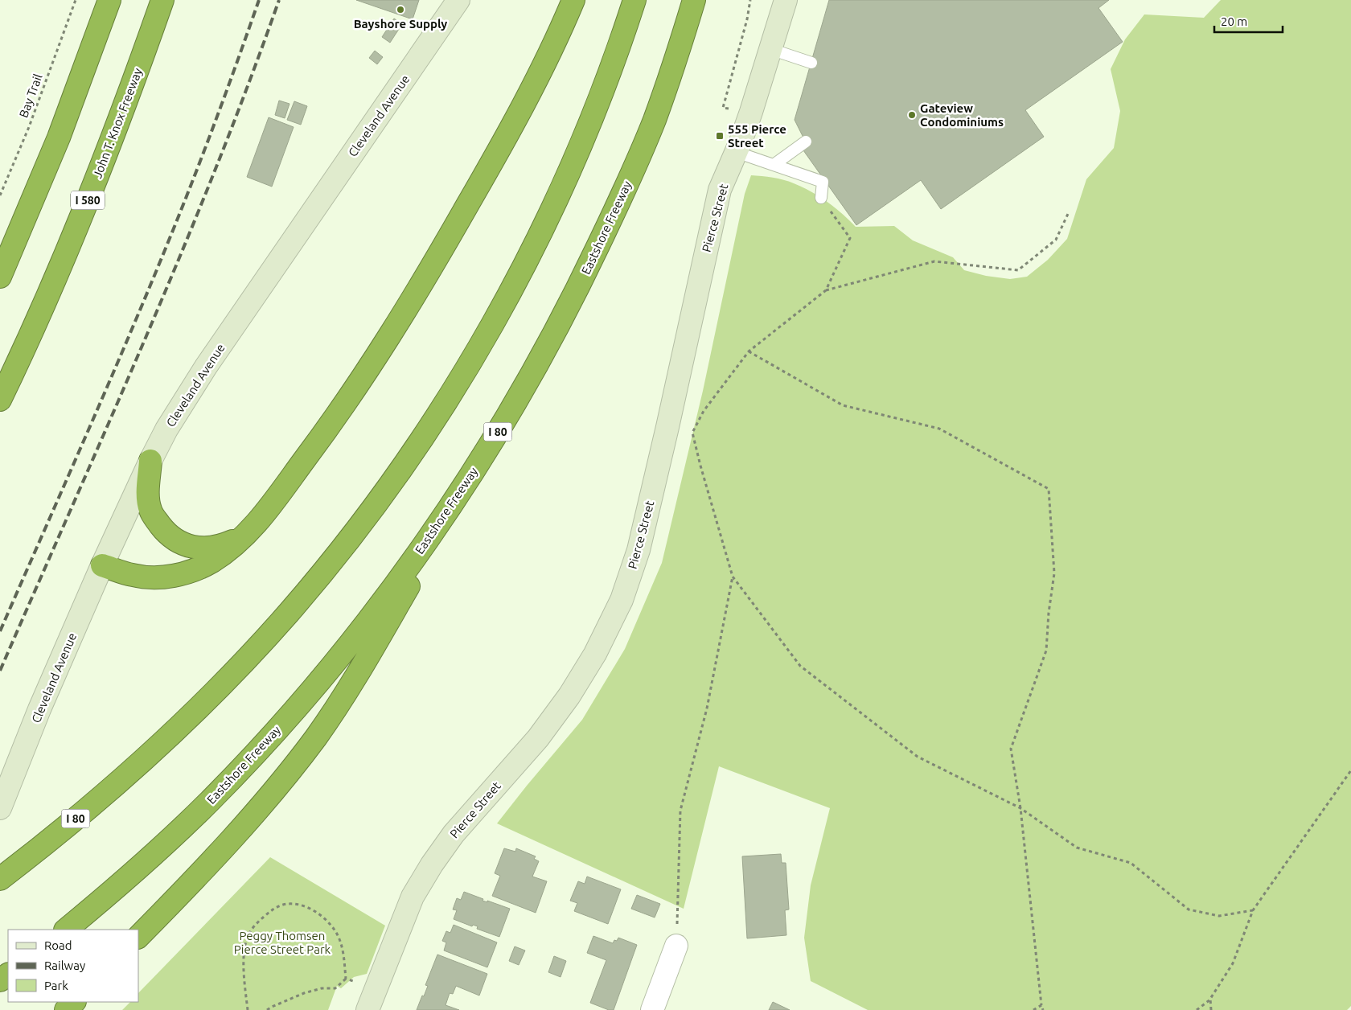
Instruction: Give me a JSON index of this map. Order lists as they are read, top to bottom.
{
  "streets": {
    "highway": [
      "John T. Knox Freeway",
      "I 580",
      "Eastshore Freeway",
      "I 80"
    ],
    "street": ["Cleveland Avenue", "Pierce Street"],
    "path": ["Bay Trail"]
  },
  "parks": ["Peggy Thomsen Pierce Street Park"],
  "places": {
    "other": ["Bayshore Supply", "Gateview Condominiums"],
    "transit": ["555 Pierce Street"]
  },
  "legend": ["Road", "Railway", "Park"],
  "scale_bar": "20 m"
}
